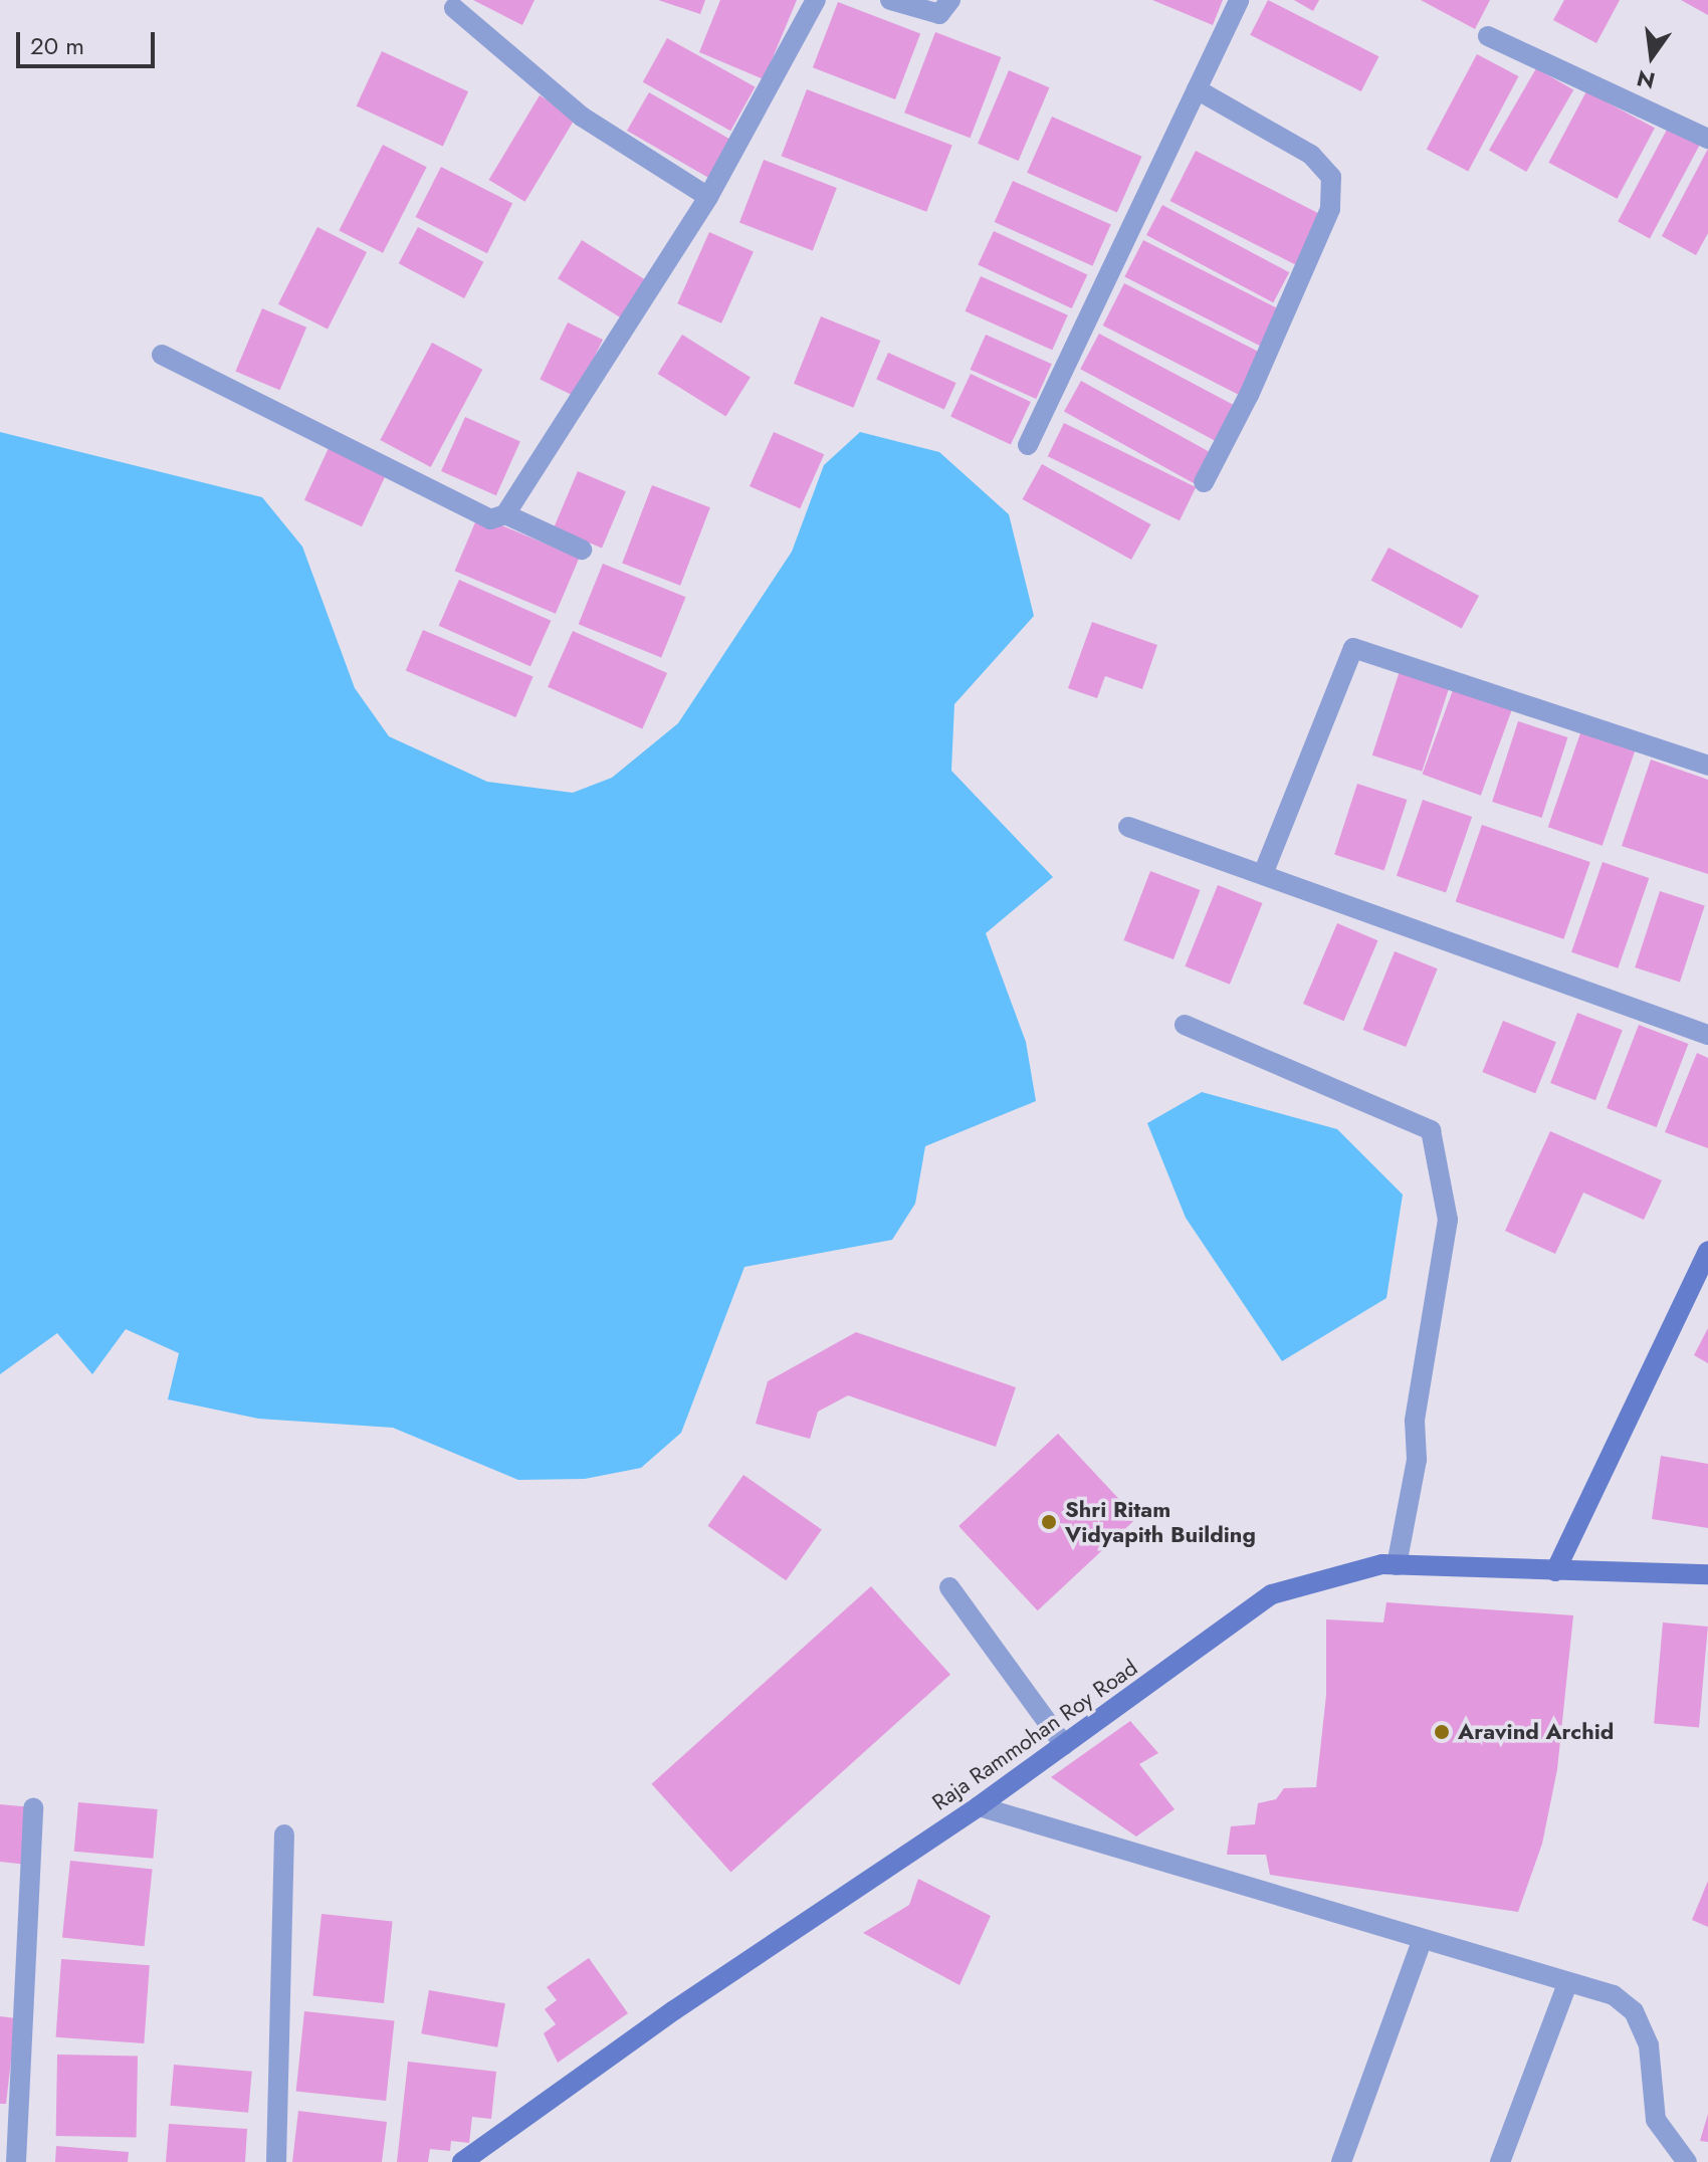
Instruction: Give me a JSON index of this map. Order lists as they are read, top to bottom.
{
  "streets": {
    "main road": ["Raja Rammohan Roy Road"]
  },
  "places": ["Shri Ritam Vidyapith Building", "Aravind Archid"],
  "scale_bar": "20 m",
  "north": "bottom"
}
